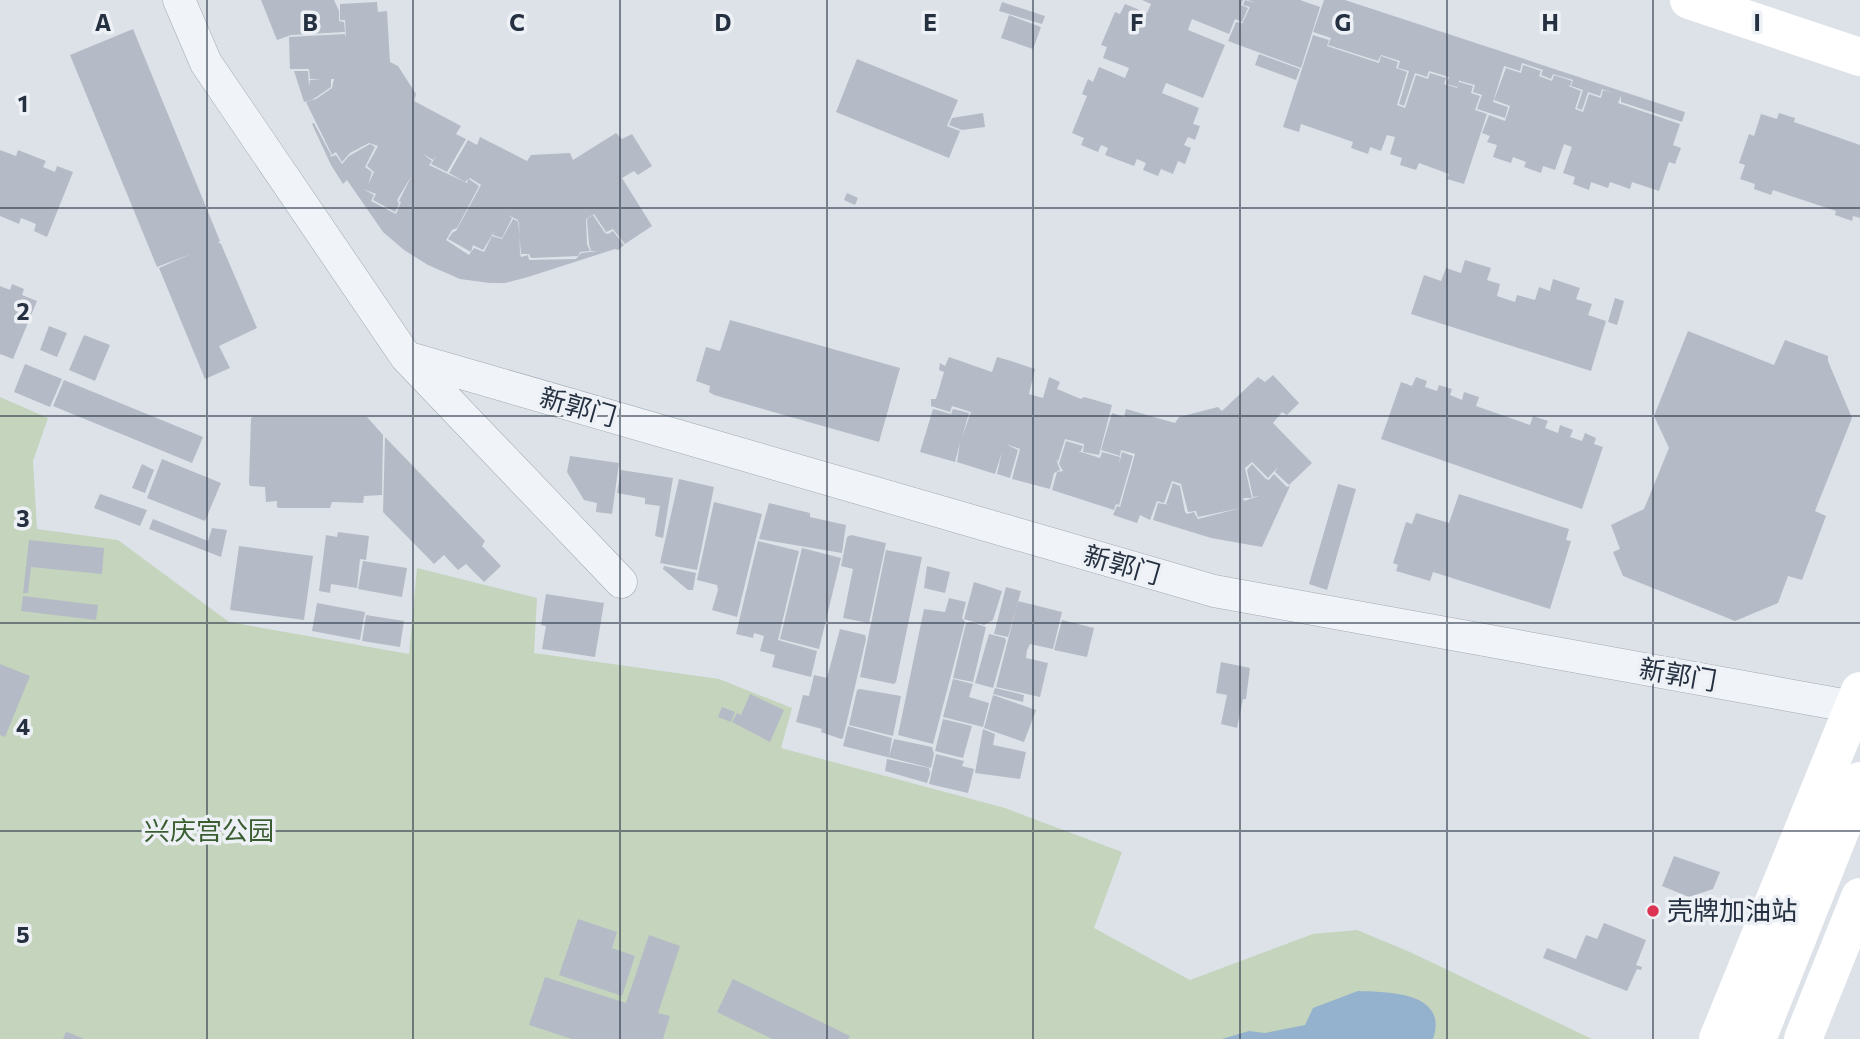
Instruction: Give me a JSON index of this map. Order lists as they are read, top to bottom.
{
  "streets": {
    "street": ["新郭门"]
  },
  "parks": ["兴庆宫公园"],
  "places": ["壳牌加油站"],
  "grid": {
    "columns": [
      "A",
      "B",
      "C",
      "D",
      "E",
      "F",
      "G",
      "H",
      "I"
    ],
    "rows": [
      "1",
      "2",
      "3",
      "4",
      "5"
    ]
  }
}
